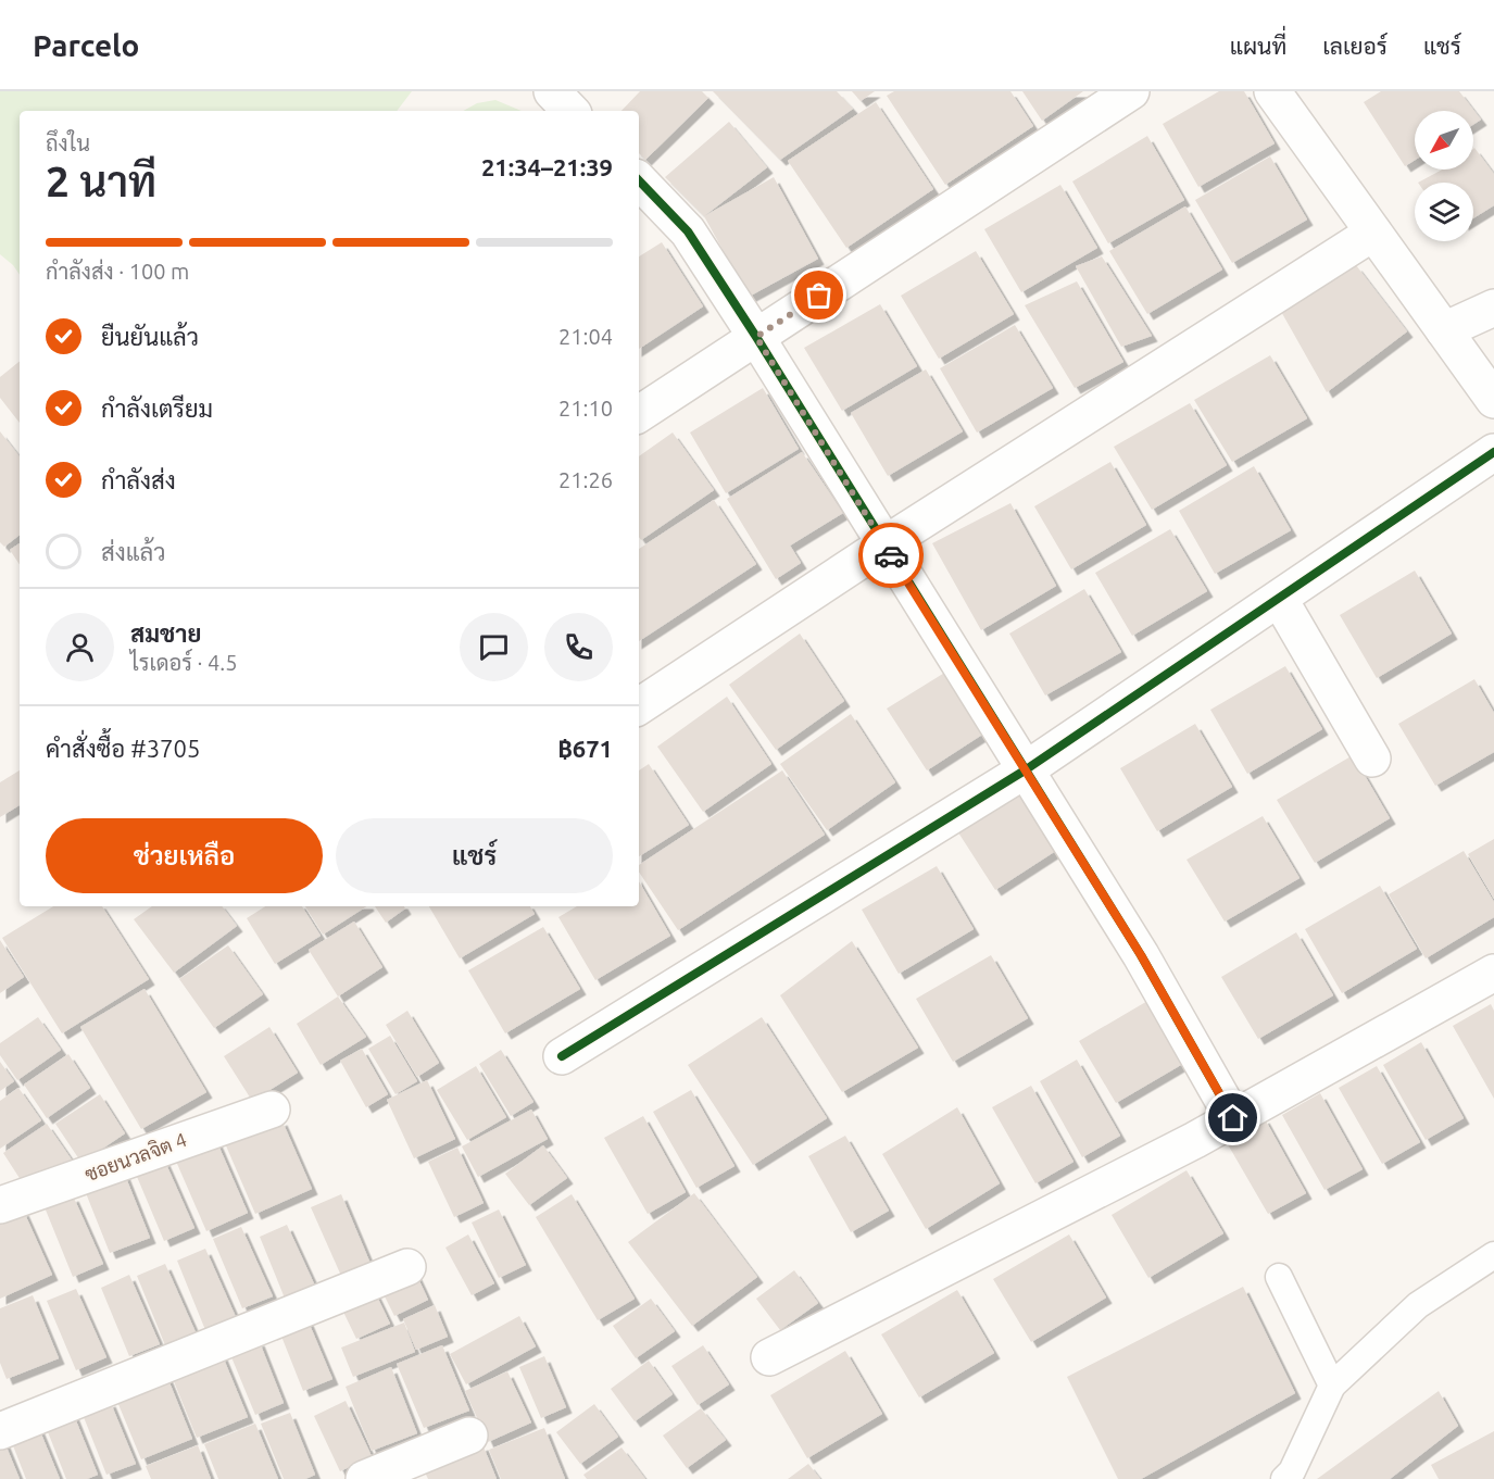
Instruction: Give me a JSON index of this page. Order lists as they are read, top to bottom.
{
  "streets": {
    "street": ["ซอยนวลจิต 4"]
  },
  "north": "bottom left",
  "page": {
    "header": "Parcelo",
    "nav": ["แผนที่", "เลเยอร์", "แชร์"],
    "heading": ["2 นาที", "ถึงใน", "21:34–21:39"],
    "panel": [
      "สมชาย",
      "ไรเดอร์ · 4.5",
      "คำสั่งซื้อ #3705",
      "฿671"
    ],
    "bar": "กำลังส่ง · 100 m",
    "list": [
      ["ยืนยันแล้ว", "21:04"],
      ["กำลังเตรียม", "21:10"],
      ["กำลังส่ง", "21:26"],
      "ส่งแล้ว"
    ],
    "buttons": ["ช่วยเหลือ", "แชร์"]
  }
}
